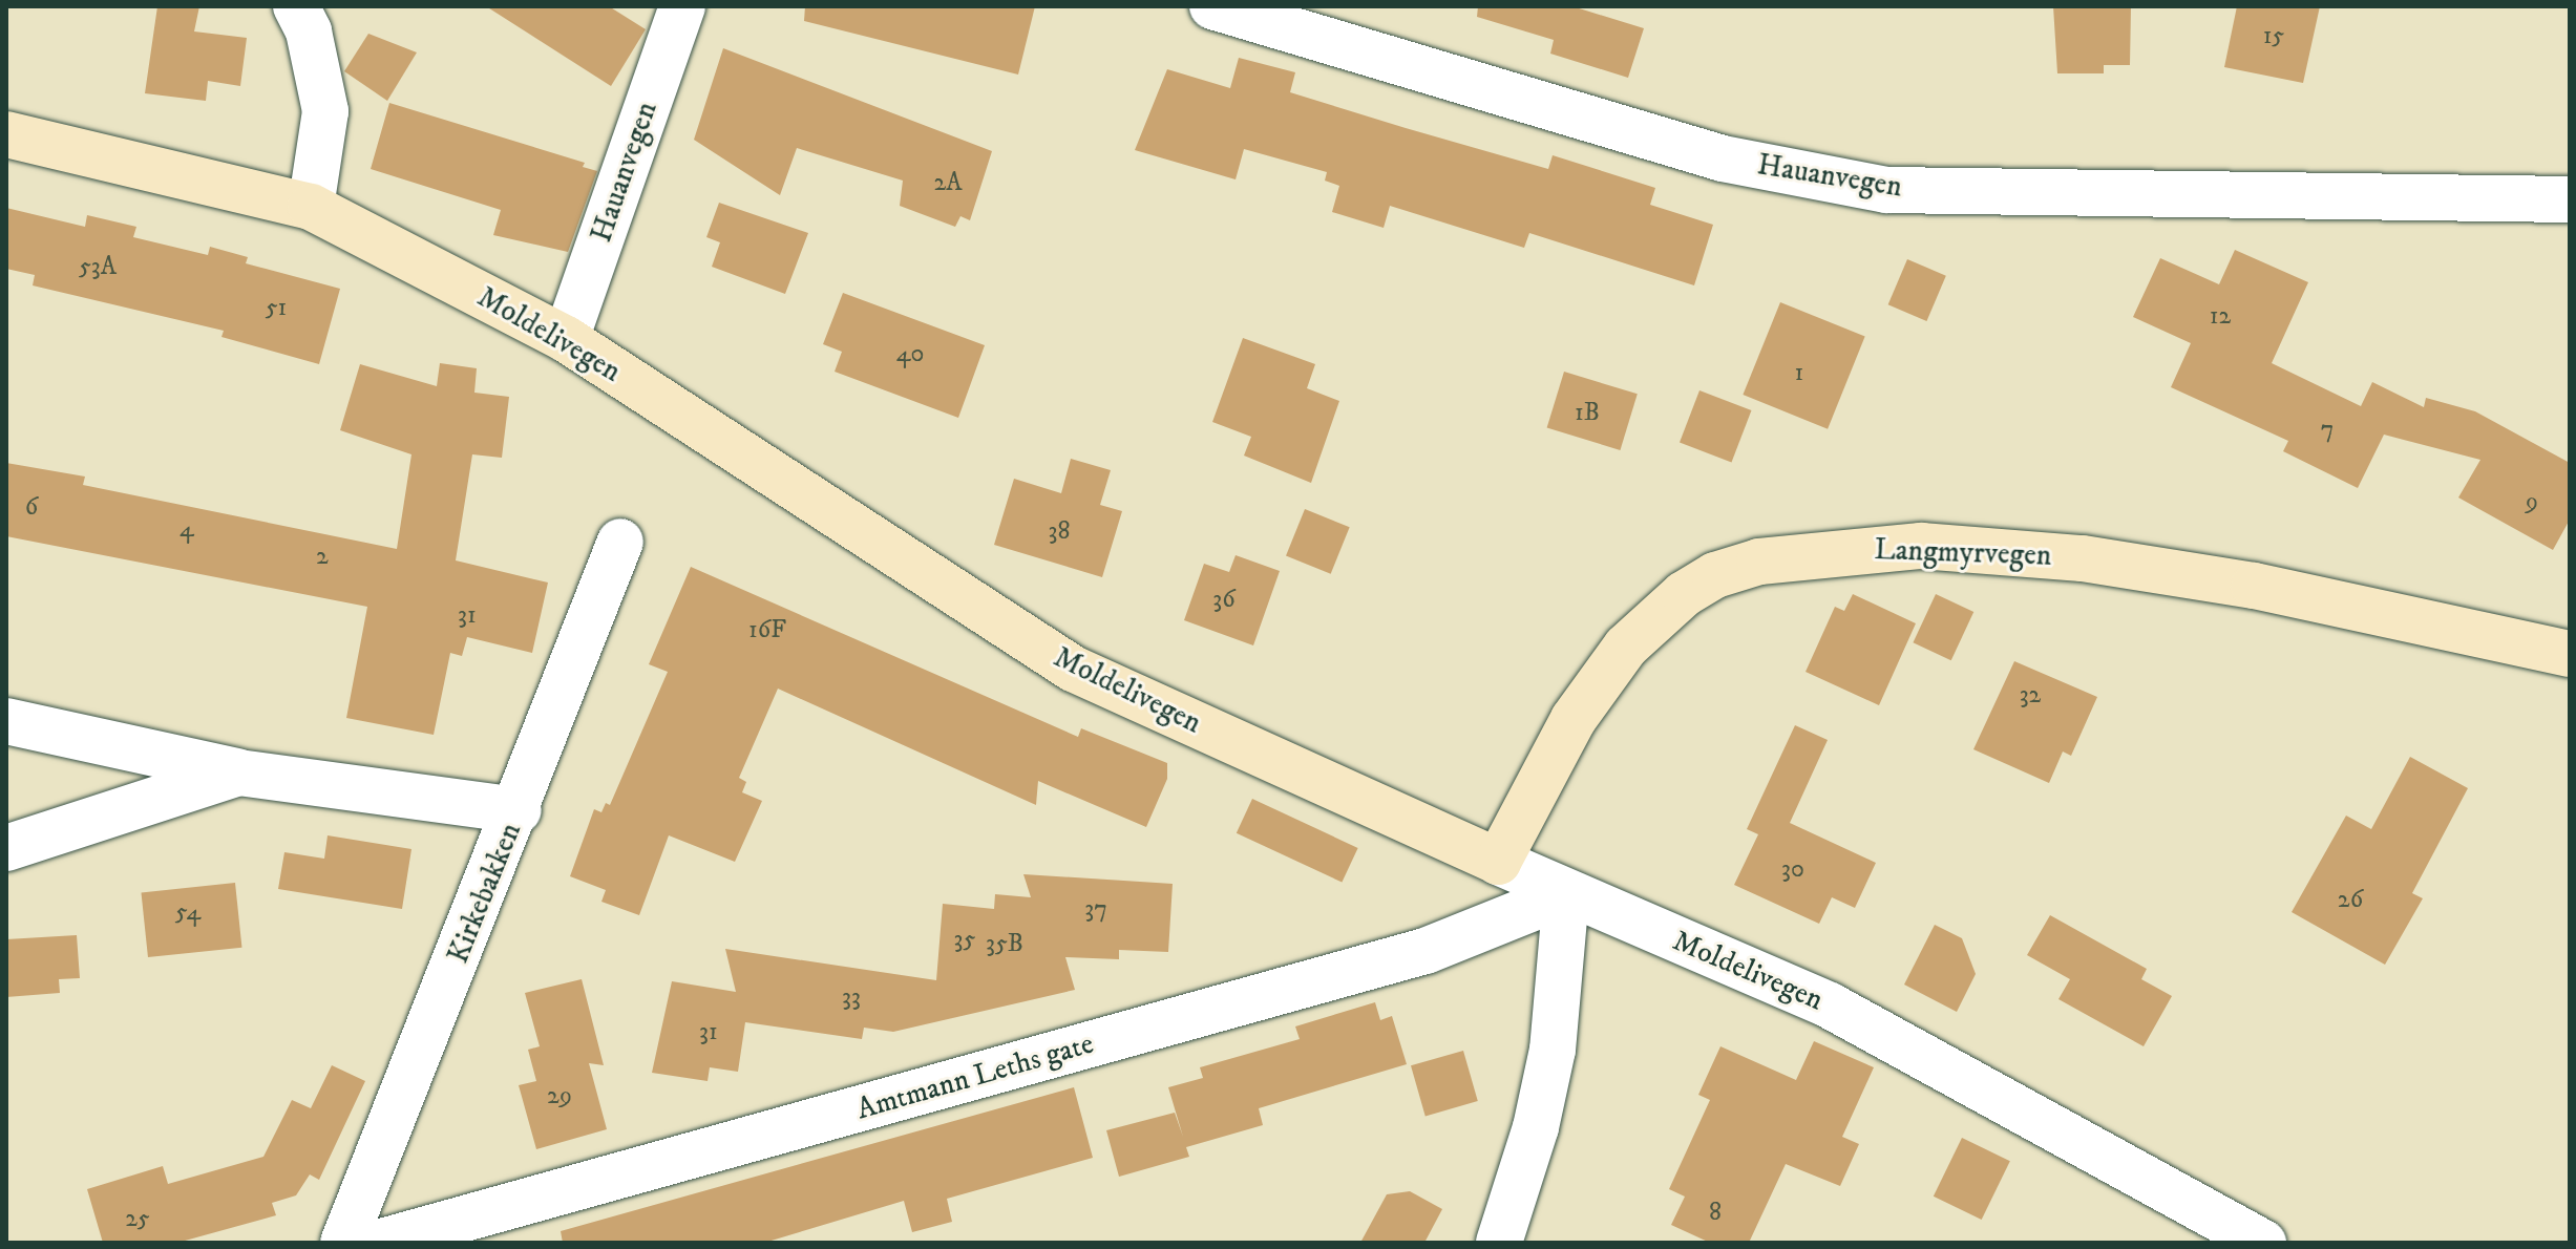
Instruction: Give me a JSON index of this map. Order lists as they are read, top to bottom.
{
  "streets": {
    "main road": ["Moldelivegen", "Langmyrvegen"],
    "street": ["Hauanvegen", "Kirkebakken", "Amtmann Leths gate"]
  },
  "crossings": [
    ["Hauanvegen", "Moldelivegen"],
    ["Moldelivegen", "Langmyrvegen"],
    ["Moldelivegen", "Amtmann Leths gate"]
  ],
  "house_numbers": [
    "15",
    "2A",
    "53A",
    "51",
    "12",
    "40",
    "1",
    "1B",
    "7",
    "9",
    "6",
    "4",
    "38",
    "2",
    "36",
    "31",
    "16F",
    "32",
    "30",
    "26",
    "37",
    "54",
    "35",
    "35B",
    "33",
    "31",
    "29",
    "8",
    "25"
  ]
}
